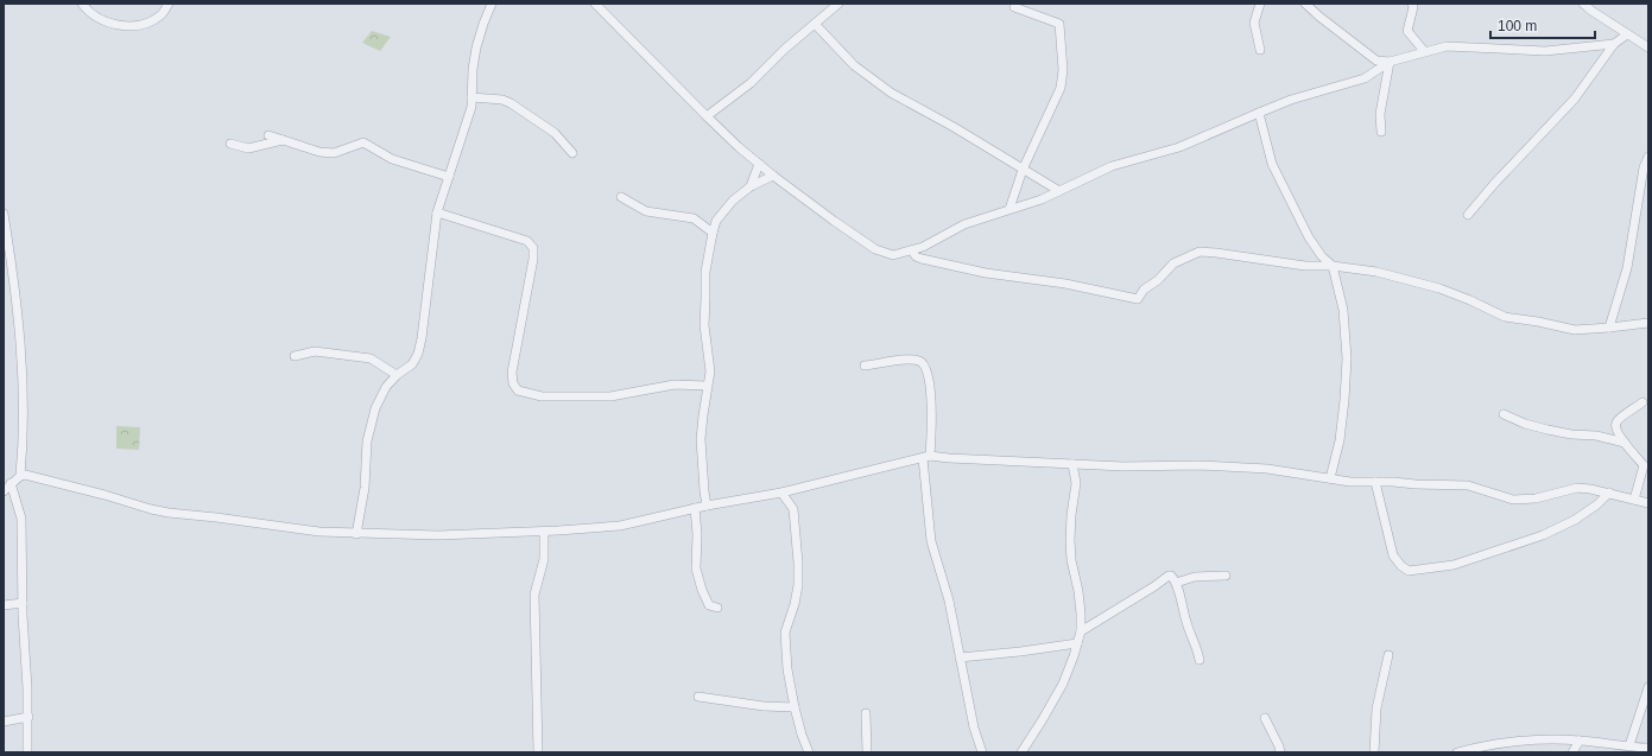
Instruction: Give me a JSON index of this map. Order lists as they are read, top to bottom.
{
  "scale_bar": "100 m"
}
